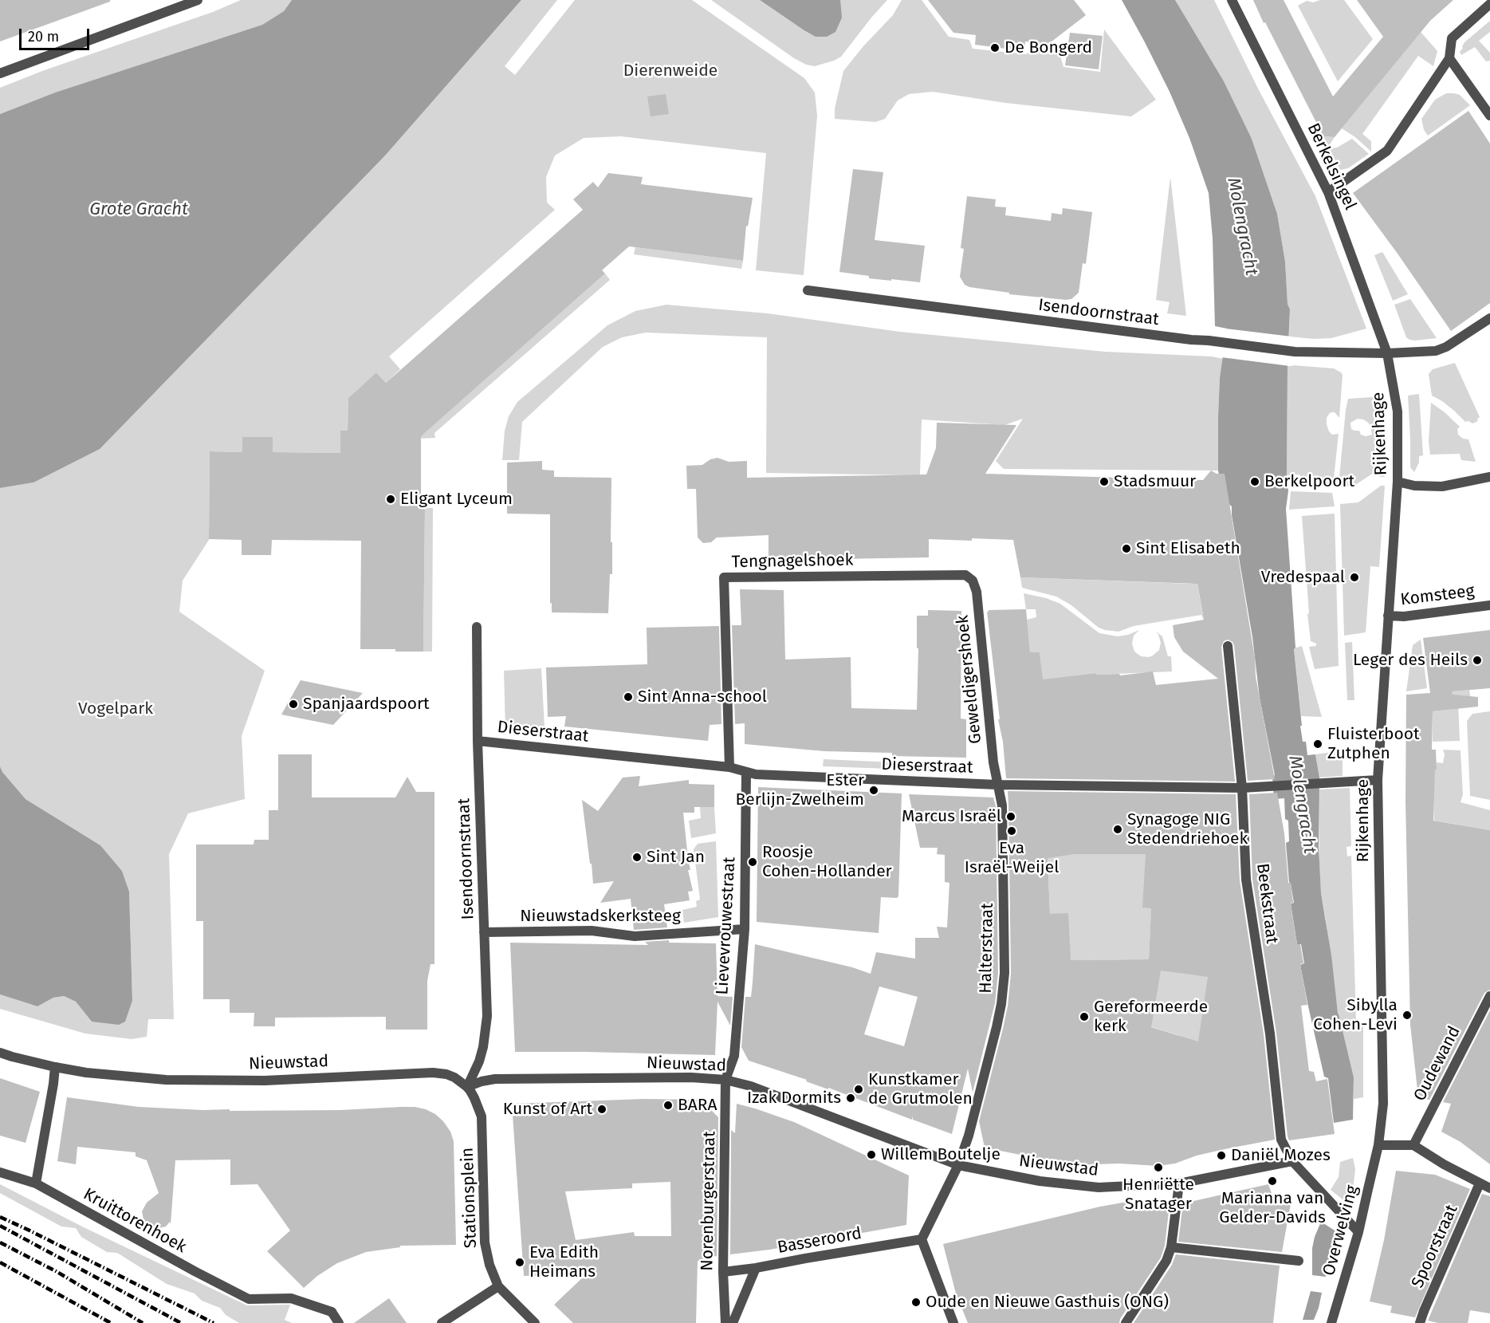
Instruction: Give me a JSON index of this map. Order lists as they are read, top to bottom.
{
  "streets": {
    "street": [
      "Berkelsingel",
      "Isendoornstraat",
      "Rijkenhage",
      "Tengnagelshoek",
      "Komsteeg",
      "Geweldigershoek",
      "Dieserstraat",
      "Beekstraat",
      "Nieuwstadskerksteeg",
      "Lievevrouwestraat",
      "Halterstraat",
      "Nieuwstad",
      "Oudewand",
      "Stationsplein",
      "Norenburgerstraat",
      "Kruittorenhoek",
      "Overwelving",
      "Basseroord",
      "Spoorstraat"
    ]
  },
  "crossings": [
    ["Berkelsingel", "Isendoornstraat"],
    ["Berkelsingel", "Rijkenhage"],
    ["Isendoornstraat", "Rijkenhage"],
    ["Isendoornstraat", "Dieserstraat"],
    ["Isendoornstraat", "Nieuwstadskerksteeg"],
    ["Isendoornstraat", "Nieuwstad"],
    ["Isendoornstraat", "Stationsplein"],
    ["Rijkenhage", "Komsteeg"],
    ["Rijkenhage", "Dieserstraat"],
    ["Rijkenhage", "Overwelving"],
    ["Tengnagelshoek", "Geweldigershoek"],
    ["Tengnagelshoek", "Dieserstraat"],
    ["Geweldigershoek", "Dieserstraat"],
    ["Geweldigershoek", "Halterstraat"],
    ["Dieserstraat", "Beekstraat"],
    ["Dieserstraat", "Lievevrouwestraat"],
    ["Dieserstraat", "Halterstraat"],
    ["Beekstraat", "Nieuwstad"],
    ["Nieuwstadskerksteeg", "Lievevrouwestraat"],
    ["Lievevrouwestraat", "Nieuwstad"],
    ["Lievevrouwestraat", "Norenburgerstraat"],
    ["Halterstraat", "Nieuwstad"],
    ["Halterstraat", "Basseroord"],
    ["Nieuwstad", "Stationsplein"],
    ["Nieuwstad", "Norenburgerstraat"],
    ["Norenburgerstraat", "Basseroord"]
  ],
  "water": ["Grote Gracht", "Molengracht"],
  "parks": ["Dierenweide", "Vogelpark"],
  "places": [
    "De Bongerd",
    "Stadsmuur",
    "Berkelpoort",
    "Eligant Lyceum",
    "Sint Elisabeth",
    "Vredespaal",
    "Leger des Heils",
    "Sint Anna-school",
    "Spanjaardspoort",
    "Fluisterboot Zutphen",
    "Ester Berlijn-Zwelheim",
    "Marcus Israël",
    "Synagoge NIG Stedendriehoek",
    "Eva Israël-Weijel",
    "Sint Jan",
    "Roosje Cohen-Hollander",
    "Sibylla Cohen-Levi",
    "Gereformeerde kerk",
    "Kunstkamer de Grutmolen",
    "Izak Dormits",
    "BARA",
    "Kunst of Art",
    "Willem Boutelje",
    "Daniël Mozes",
    "Henriëtte Snatager",
    "Marianna van Gelder-Davids",
    "Eva Edith Heimans",
    "Oude en Nieuwe Gasthuis (ONG)"
  ],
  "scale_bar": "20 m"
}
